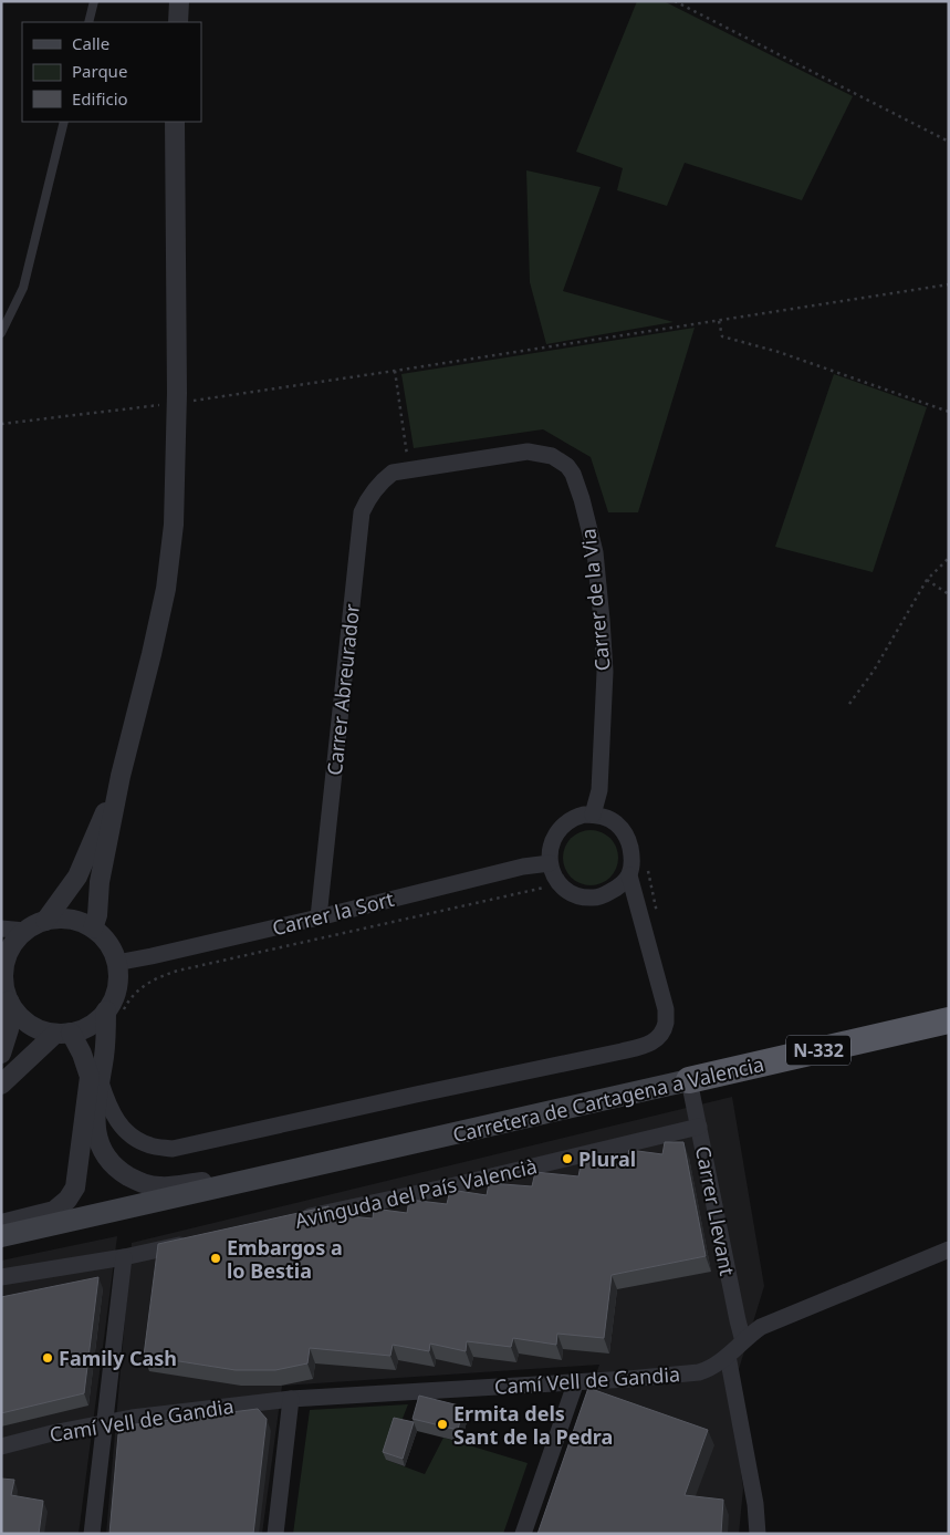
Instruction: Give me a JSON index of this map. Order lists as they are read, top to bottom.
{
  "streets": {
    "highway": ["N-332", "Carretera de Cartagena a Valencia"],
    "street": [
      "Carrer de la Via",
      "Carrer Abreurador",
      "Carrer la Sort",
      "Avinguda del País Valencià",
      "Carrer Llevant",
      "Camí Vell de Gandia"
    ]
  },
  "crossings": [
    ["Carrer de la Via", "Carrer Abreurador"],
    ["Carrer de la Via", "Carrer la Sort"],
    ["Carrer Abreurador", "Carrer la Sort"],
    ["Carretera de Cartagena a Valencia", "Carrer Llevant"],
    ["Avinguda del País Valencià", "Carrer Llevant"],
    ["Carrer Llevant", "Camí Vell de Gandia"]
  ],
  "places": [
    "Plural",
    "Embargos a lo Bestia",
    "Family Cash",
    "Ermita dels Sant de la Pedra"
  ],
  "legend": ["Calle", "Parque", "Edificio"]
}
